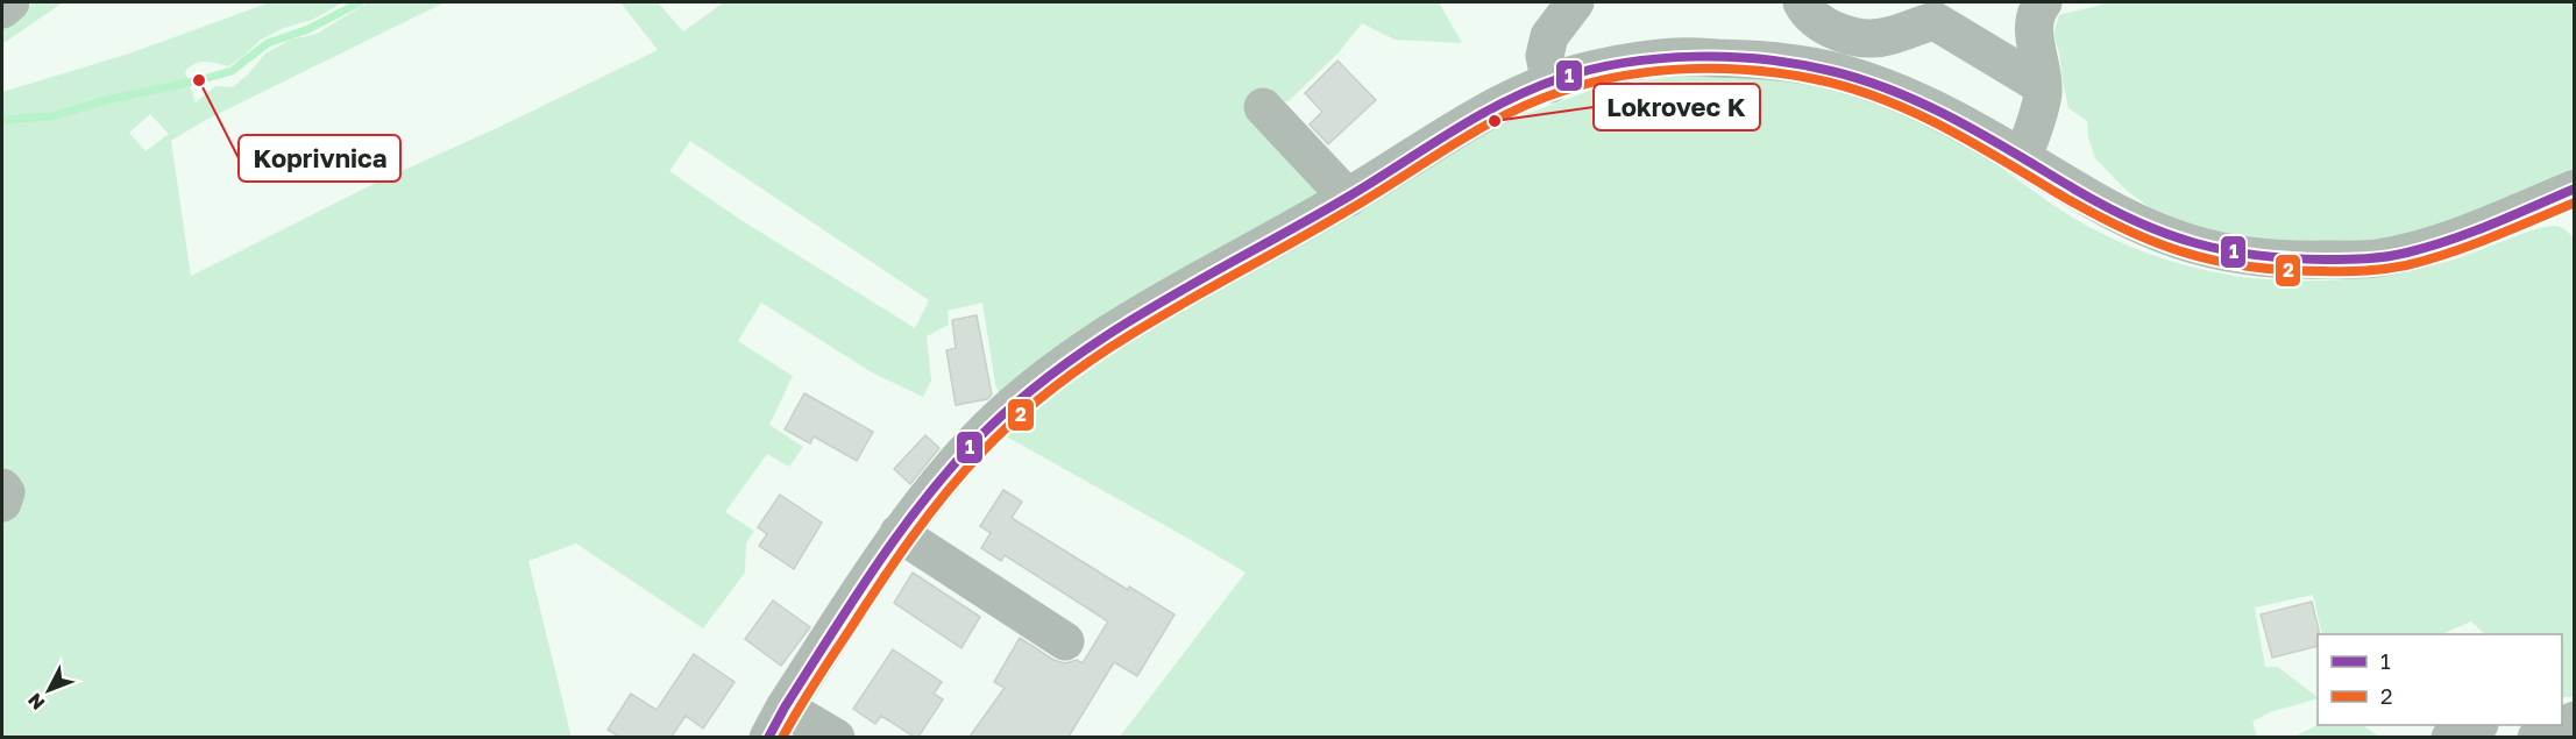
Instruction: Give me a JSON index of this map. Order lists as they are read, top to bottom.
{
  "places": ["Koprivnica", "Lokrovec K"],
  "lines": ["transit line 1", "transit line 2"],
  "legend": ["1", "2"],
  "north": "bottom left"
}
